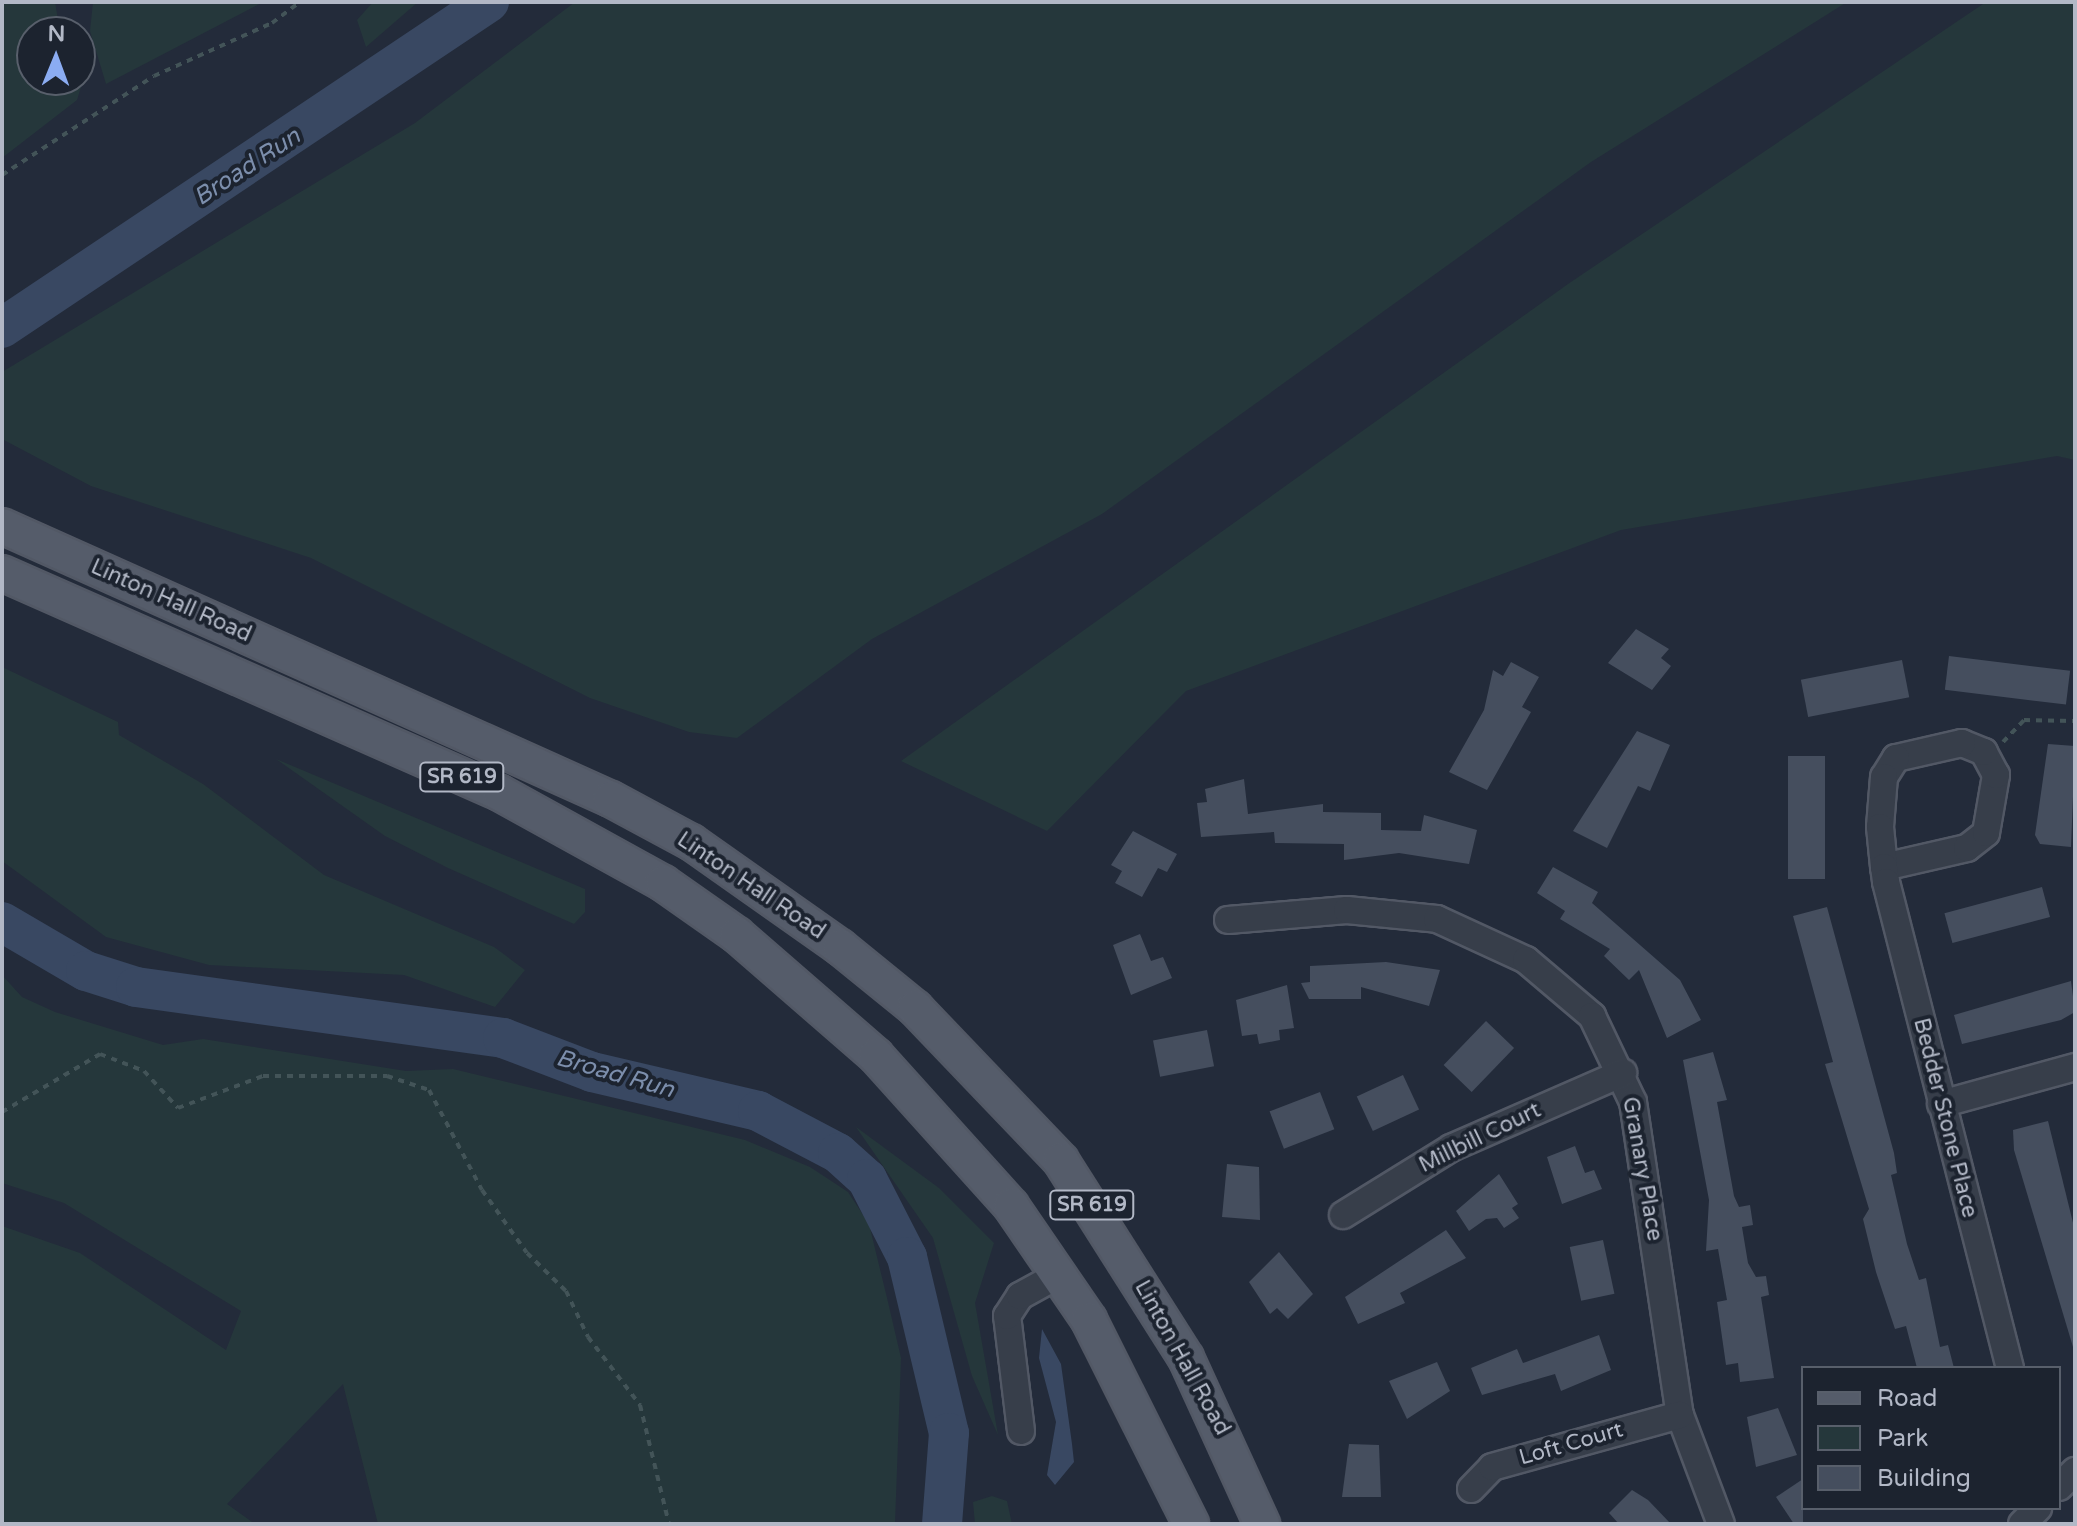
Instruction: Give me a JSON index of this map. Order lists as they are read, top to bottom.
{
  "streets": {
    "main road": ["Linton Hall Road", "SR 619"],
    "street": [
      "Bedder Stone Place",
      "Millbill Court",
      "Granary Place",
      "Loft Court"
    ]
  },
  "crossings": [
    ["Millbill Court", "Granary Place"],
    ["Granary Place", "Loft Court"]
  ],
  "water": ["Broad Run"],
  "legend": ["Road", "Park", "Building"],
  "north": "top"
}
